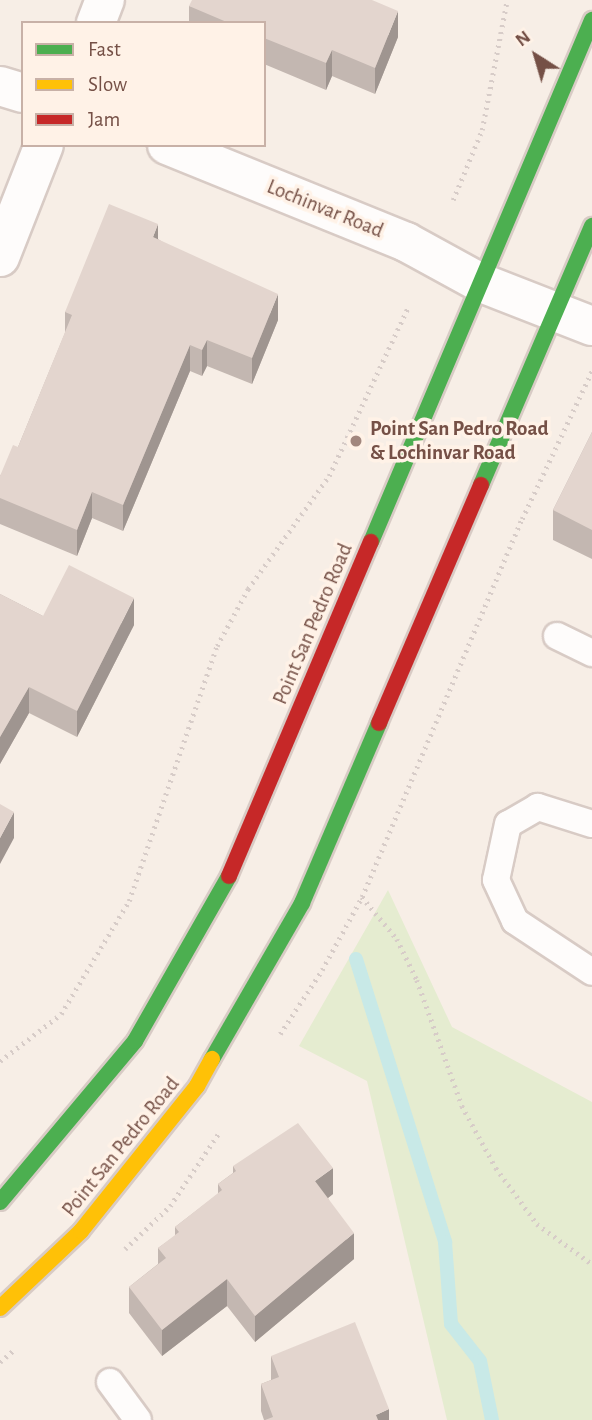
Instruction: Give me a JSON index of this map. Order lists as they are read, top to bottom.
{
  "streets": {
    "main road": ["Point San Pedro Road"],
    "street": ["Lochinvar Road"]
  },
  "crossings": [
    ["Lochinvar Road", "Point San Pedro Road"]
  ],
  "places": ["Point San Pedro Road & Lochinvar Road"],
  "legend": ["Fast", "Slow", "Jam"],
  "north": "top left"
}
